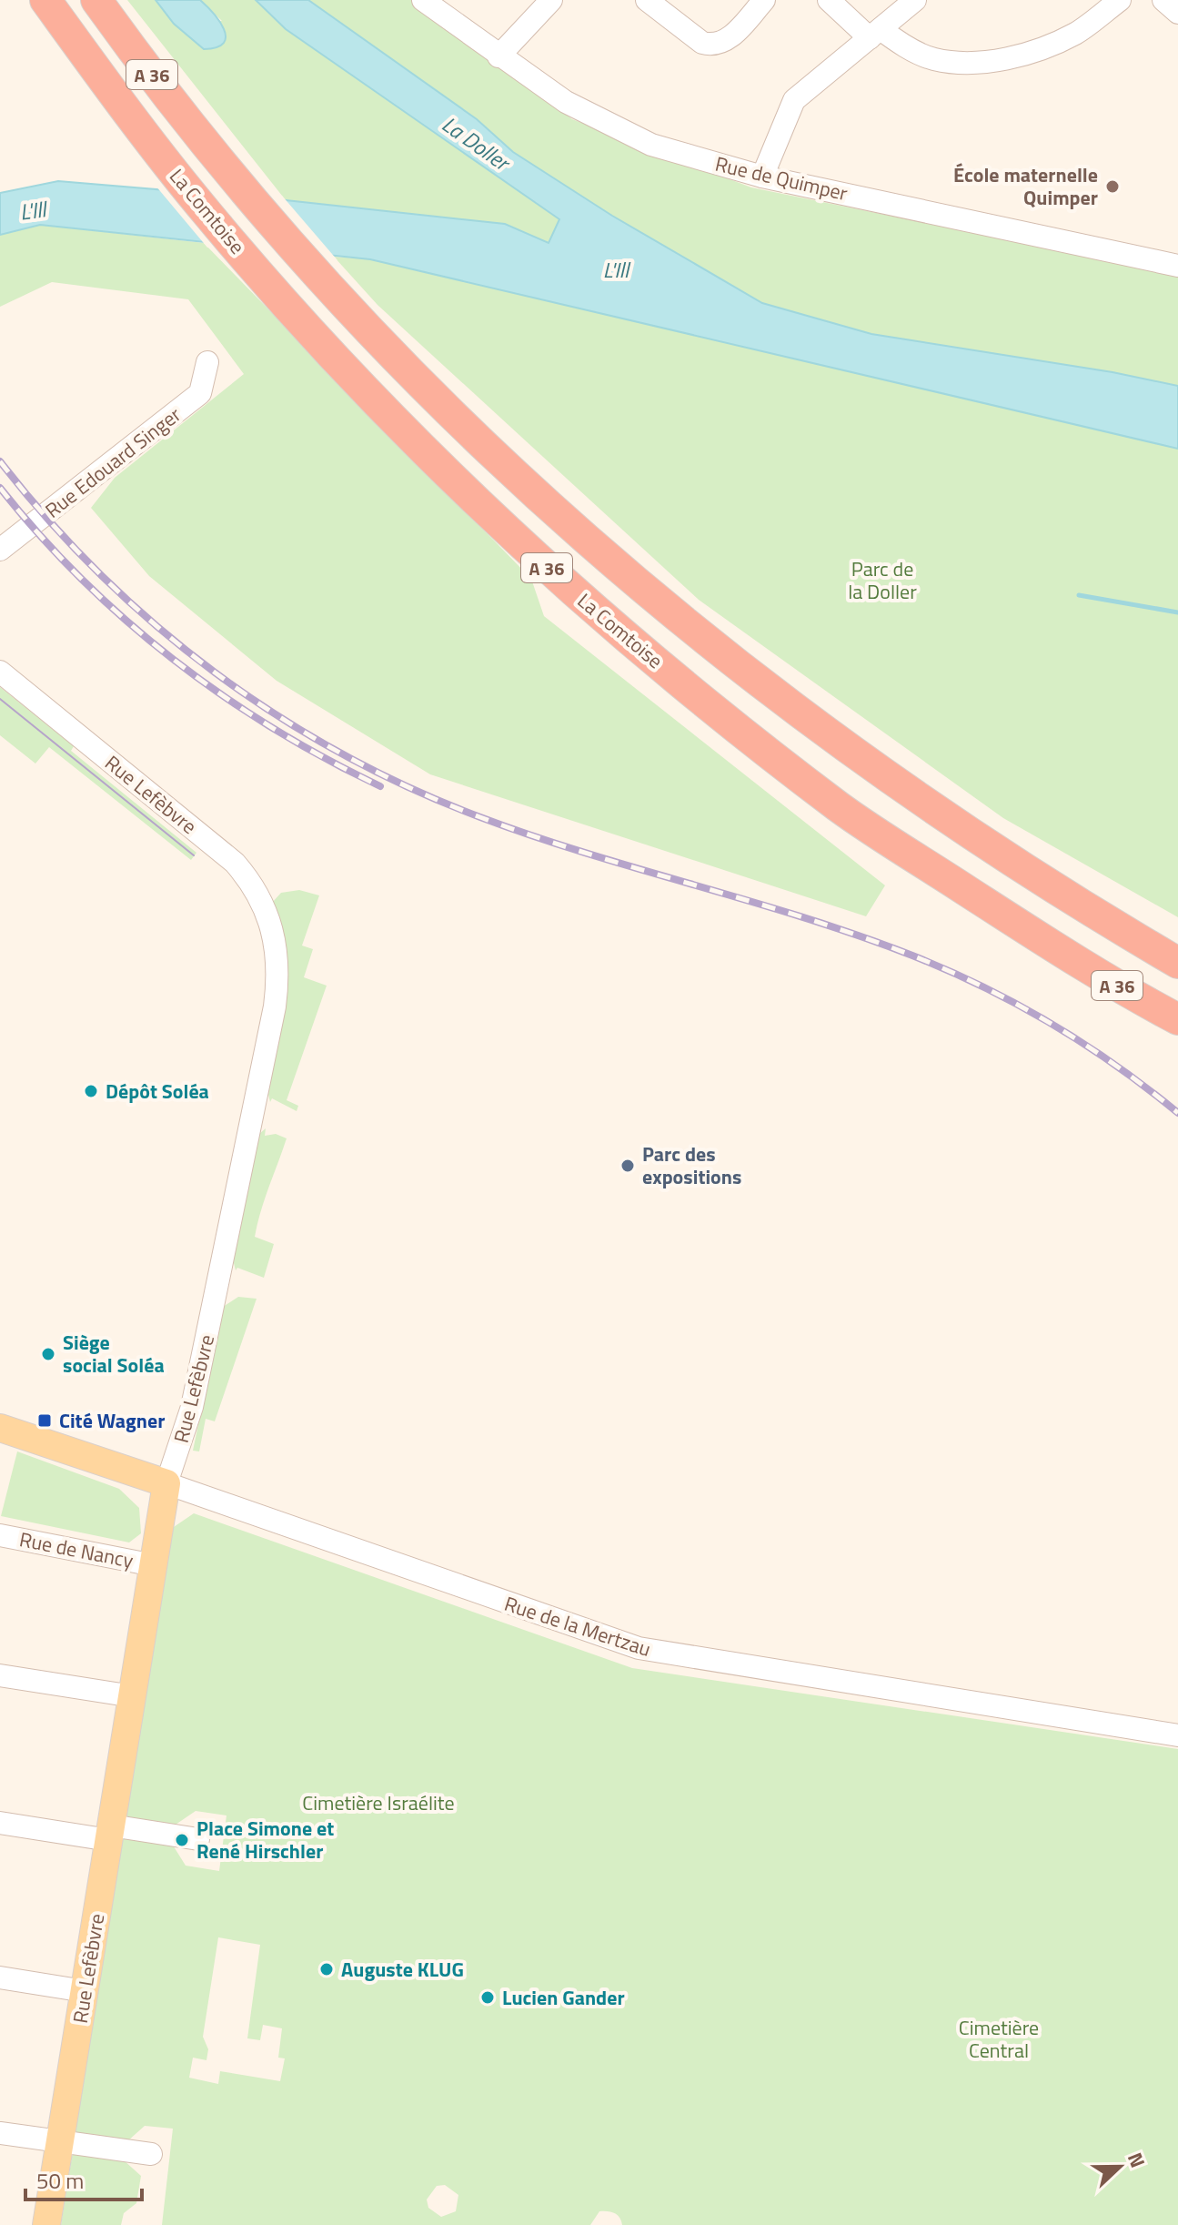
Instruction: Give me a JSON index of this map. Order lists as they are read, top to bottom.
{
  "streets": {
    "highway": ["A 36", "La Comtoise"],
    "main road": ["Rue Lefèbvre", "Rue de la Mertzau"],
    "street": ["Rue de Quimper", "Rue Edouard Singer", "Rue de Nancy"]
  },
  "crossings": [
    ["Rue Lefèbvre", "Rue de Nancy"],
    ["Rue Lefèbvre", "Rue de la Mertzau"]
  ],
  "water": ["La Doller", "L'Ill"],
  "parks": ["Parc de la Doller", "Cimetière Israélite", "Cimetière Central"],
  "places": {
    "other": [
      "École maternelle Quimper",
      "Dépôt Soléa",
      "Parc des expositions",
      "Siège social Soléa",
      "Place Simone et René Hirschler",
      "Auguste KLUG",
      "Lucien Gander"
    ],
    "transit": ["Cité Wagner"]
  },
  "scale_bar": "50 m",
  "north": "right"
}
